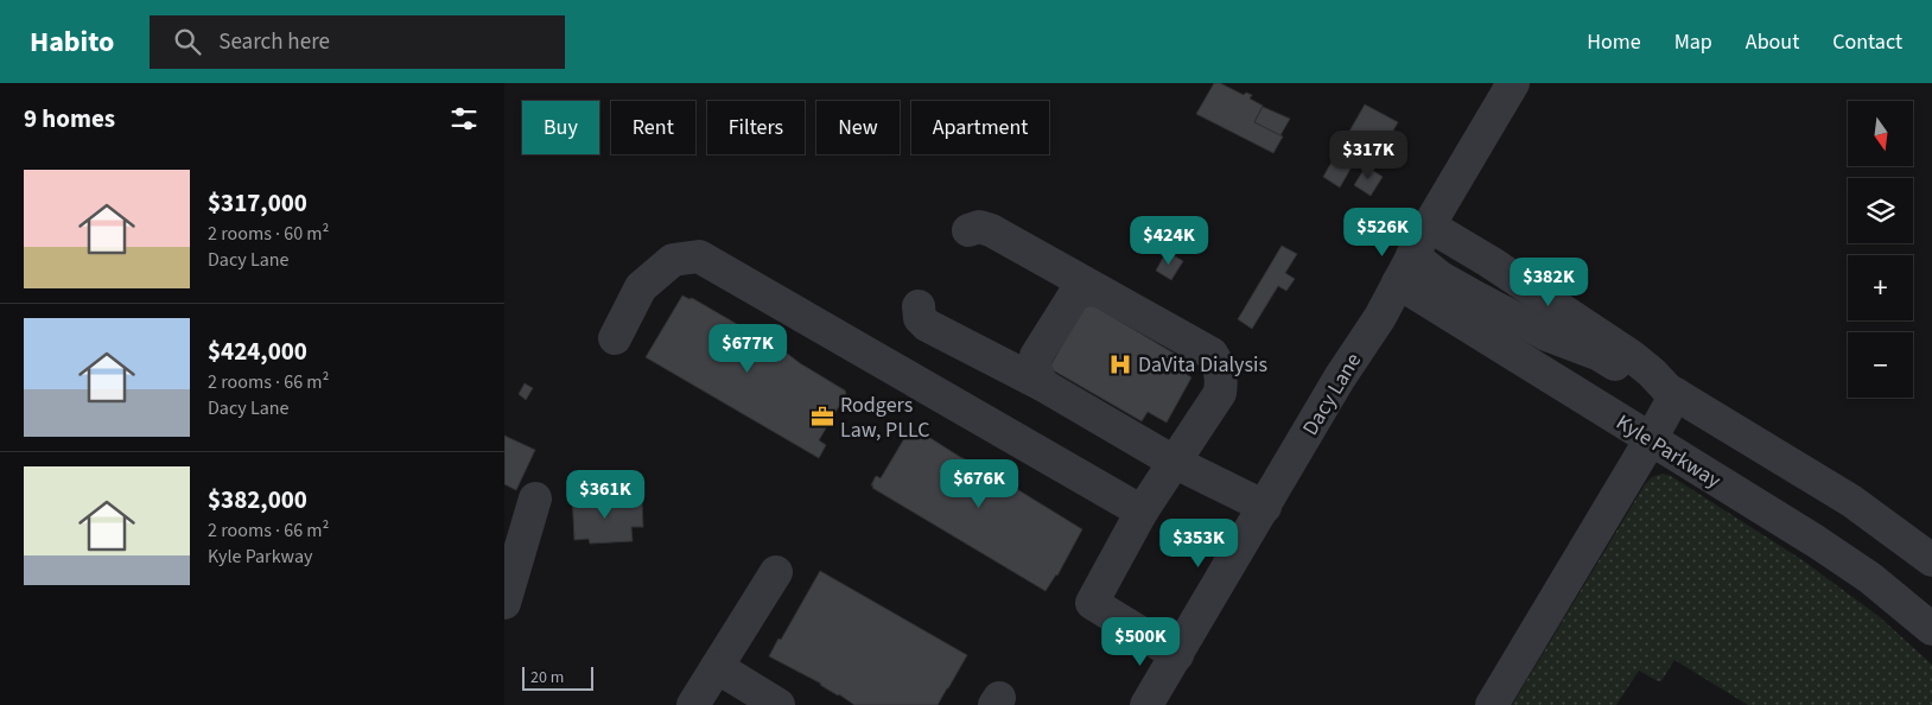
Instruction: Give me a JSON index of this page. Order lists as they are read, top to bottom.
{
  "streets": {
    "street": ["Dacy Lane", "Kyle Parkway"]
  },
  "crossings": [
    ["Dacy Lane", "Kyle Parkway"]
  ],
  "places": {
    "hospital": ["DaVita Dialysis"],
    "office": ["Rodgers Law, PLLC"]
  },
  "scale_bar": "20 m",
  "north": "bottom",
  "page": {
    "header": "Habito",
    "search": "Search here",
    "nav": [
      "Home",
      "Map",
      "About",
      "Contact"
    ],
    "heading": "9 homes",
    "map_buttons": ["+", "−"],
    "chip": [
      "Buy",
      "Rent",
      "Filters",
      "New",
      "Apartment"
    ],
    "price": [
      "$317K",
      "$526K",
      "$424K",
      "$382K",
      "$677K",
      "$676K",
      "$361K",
      "$353K",
      "$500K"
    ],
    "list": [
      {
        "name": "$317,000",
        "note": "2 rooms · 60 m² · Dacy Lane"
      },
      {
        "name": "$424,000",
        "note": "2 rooms · 66 m² · Dacy Lane"
      },
      {
        "name": "$382,000",
        "note": "2 rooms · 66 m² · Kyle Parkway"
      }
    ],
    "scale": "20 m"
  }
}
